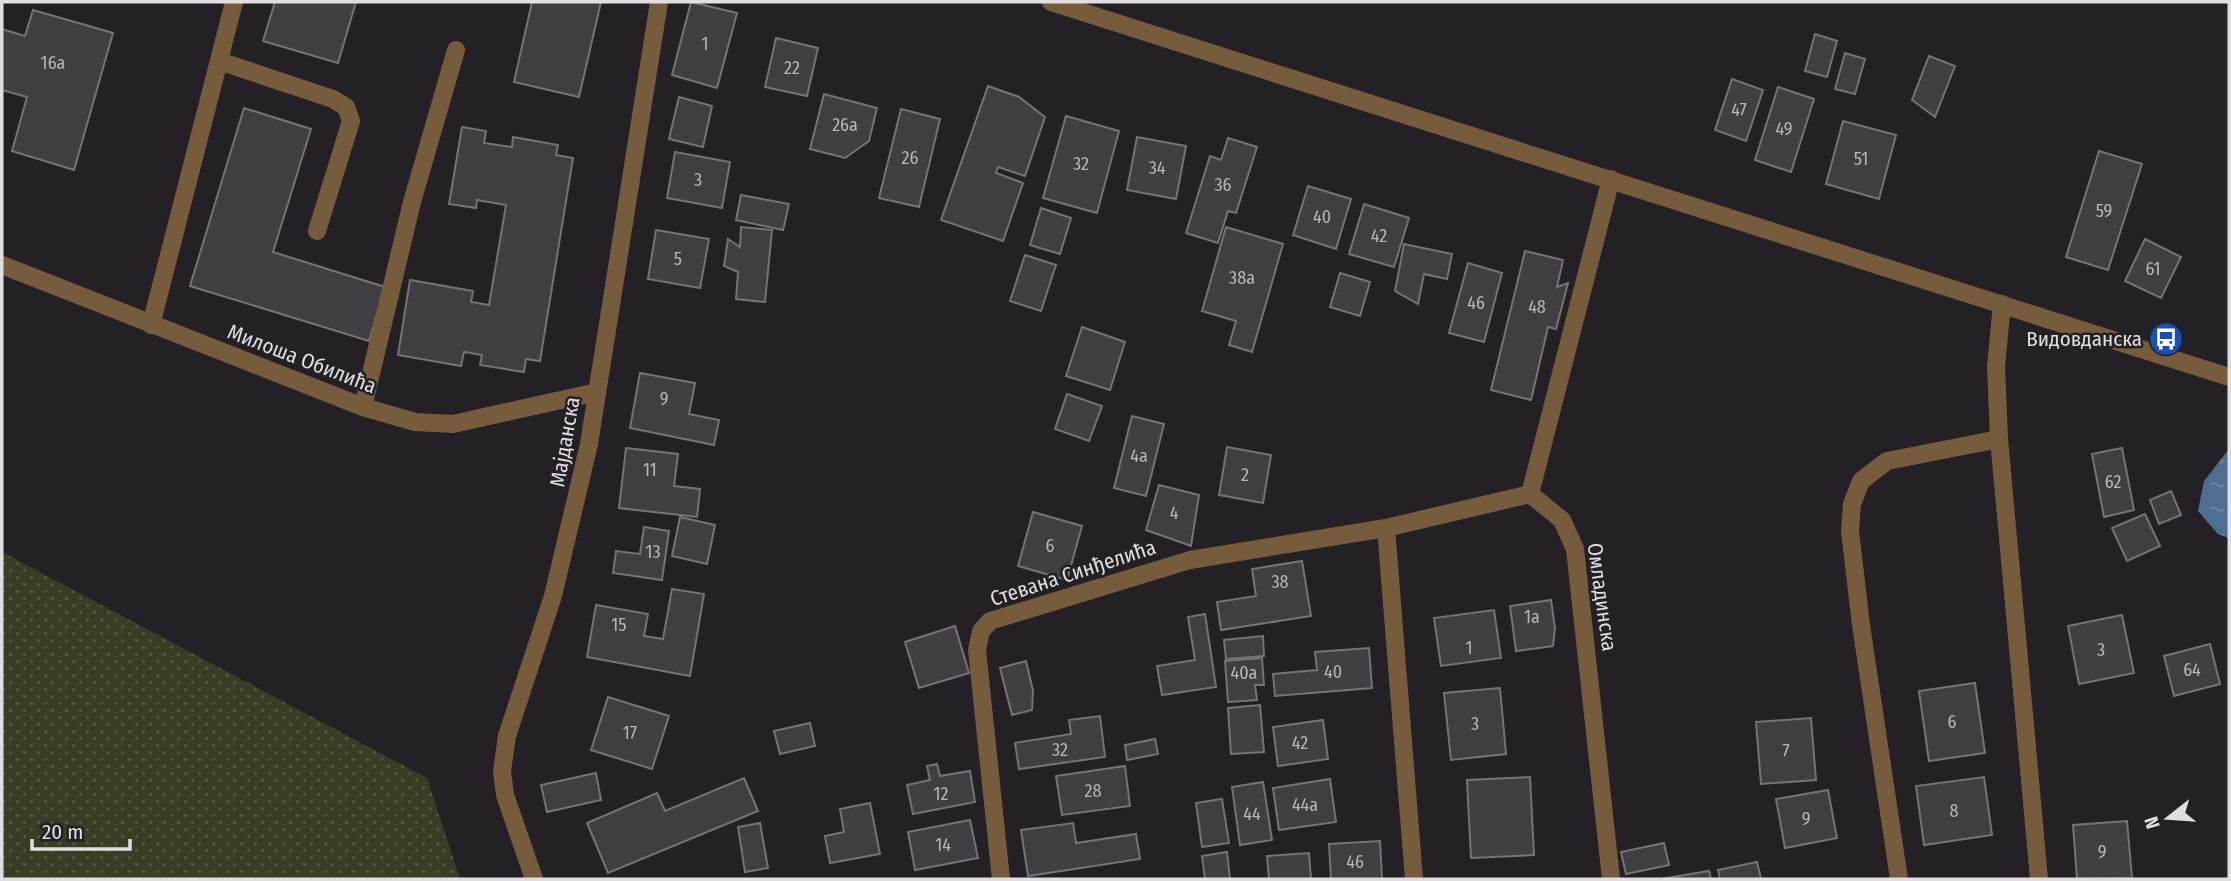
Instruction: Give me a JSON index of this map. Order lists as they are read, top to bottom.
{
  "streets": {
    "street": [
      "Милоша Обилића",
      "Мајданска",
      "Стевана Синђелића",
      "Омладинска"
    ]
  },
  "crossings": [
    ["Милоша Обилића", "Мајданска"],
    ["Стевана Синђелића", "Омладинска"]
  ],
  "places": {
    "bus stop": ["Видовданска"]
  },
  "house_numbers": [
    "1",
    "16a",
    "22",
    "47",
    "26a",
    "49",
    "26",
    "51",
    "32",
    "34",
    "3",
    "36",
    "59",
    "40",
    "42",
    "5",
    "61",
    "38a",
    "46",
    "48",
    "9",
    "4a",
    "11",
    "2",
    "62",
    "4",
    "6",
    "13",
    "38",
    "1a",
    "15",
    "1",
    "3",
    "64",
    "40",
    "40a",
    "6",
    "3",
    "17",
    "42",
    "32",
    "7",
    "28",
    "12",
    "44a",
    "8",
    "44",
    "9",
    "14",
    "9",
    "46"
  ],
  "scale_bar": "20 m",
  "north": "left"
}
